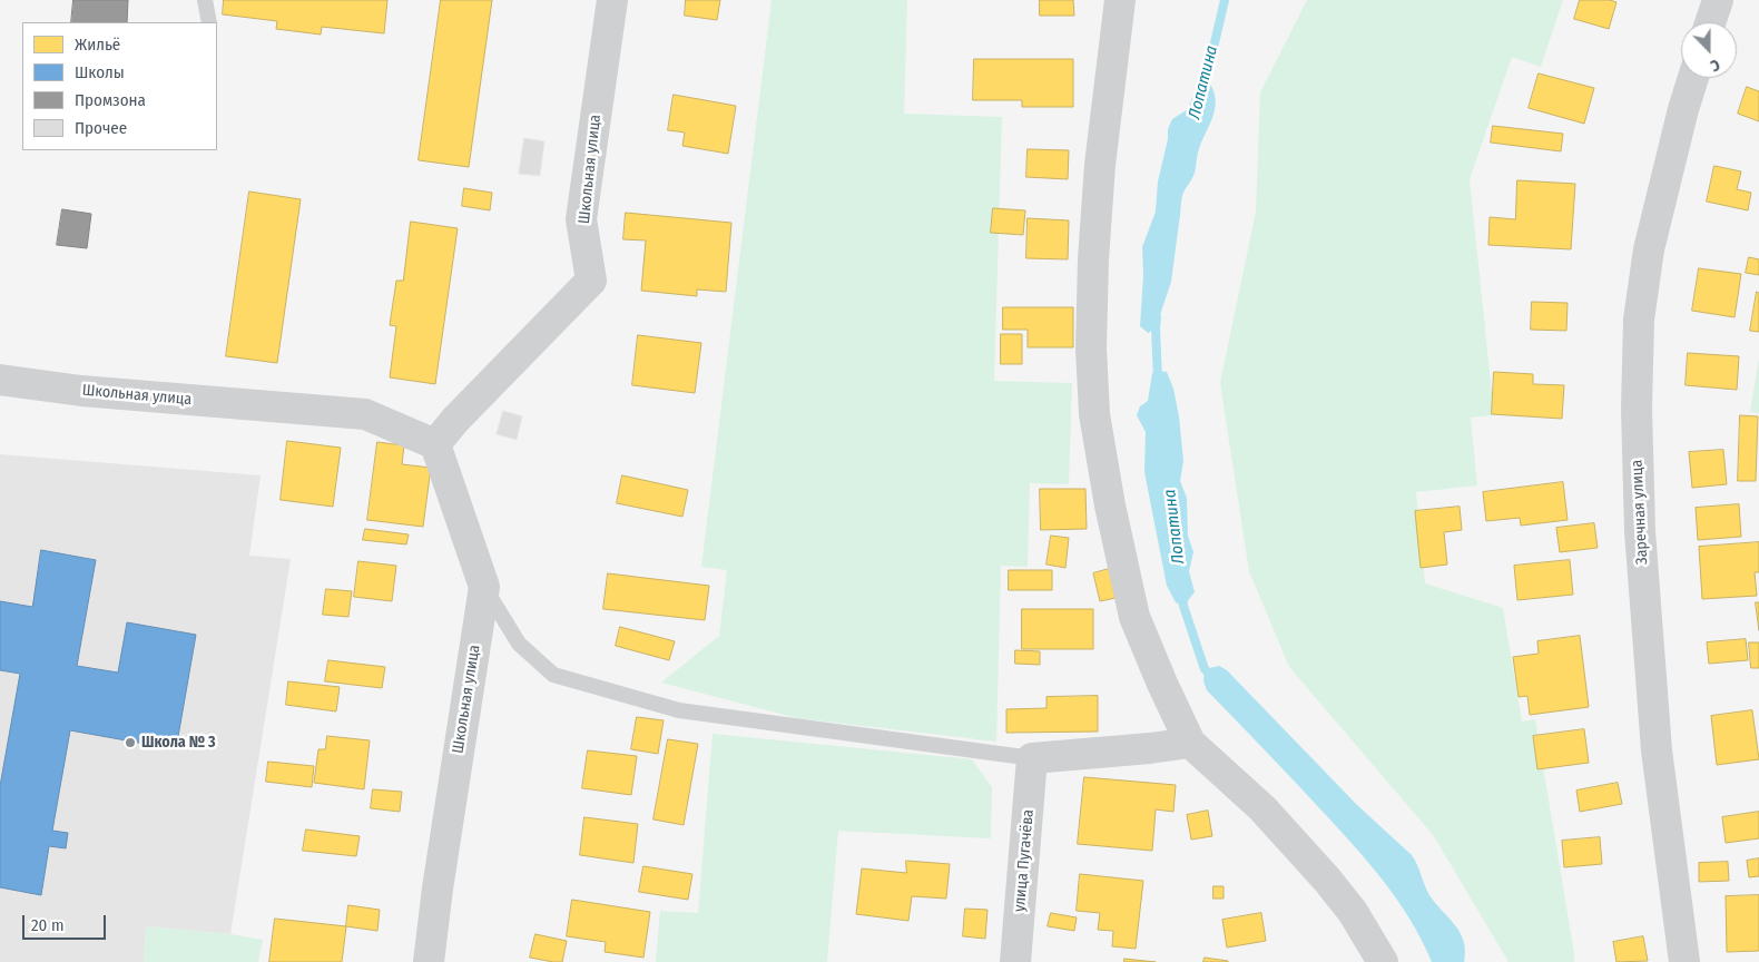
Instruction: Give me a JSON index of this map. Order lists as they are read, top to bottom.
{
  "streets": {
    "street": ["Школьная улица", "Заречная улица", "улица Пугачёва"]
  },
  "water": ["Лопатина"],
  "places": ["Школа № 3"],
  "legend": [
    "Жильё",
    "Школы",
    "Промзона",
    "Прочее"
  ],
  "scale_bar": "20 m",
  "north": "bottom"
}
